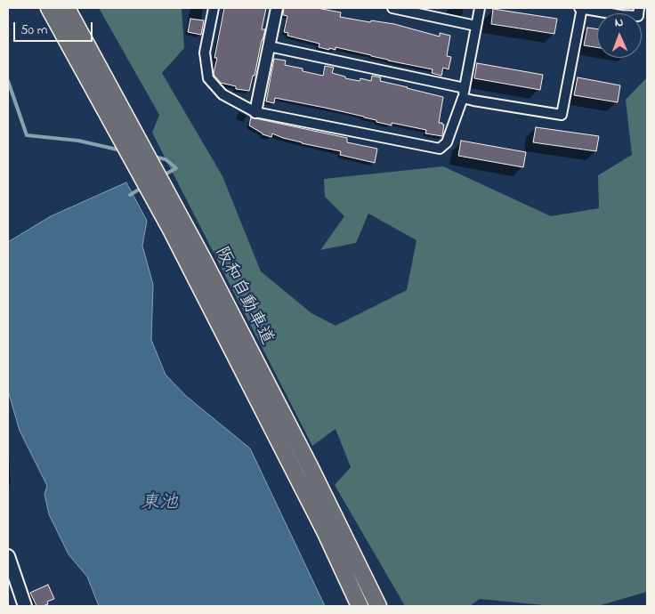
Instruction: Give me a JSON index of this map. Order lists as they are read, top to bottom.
{
  "streets": {
    "highway": ["阪和自動車道"]
  },
  "water": ["東池"],
  "scale_bar": "50 m",
  "north": "top"
}
